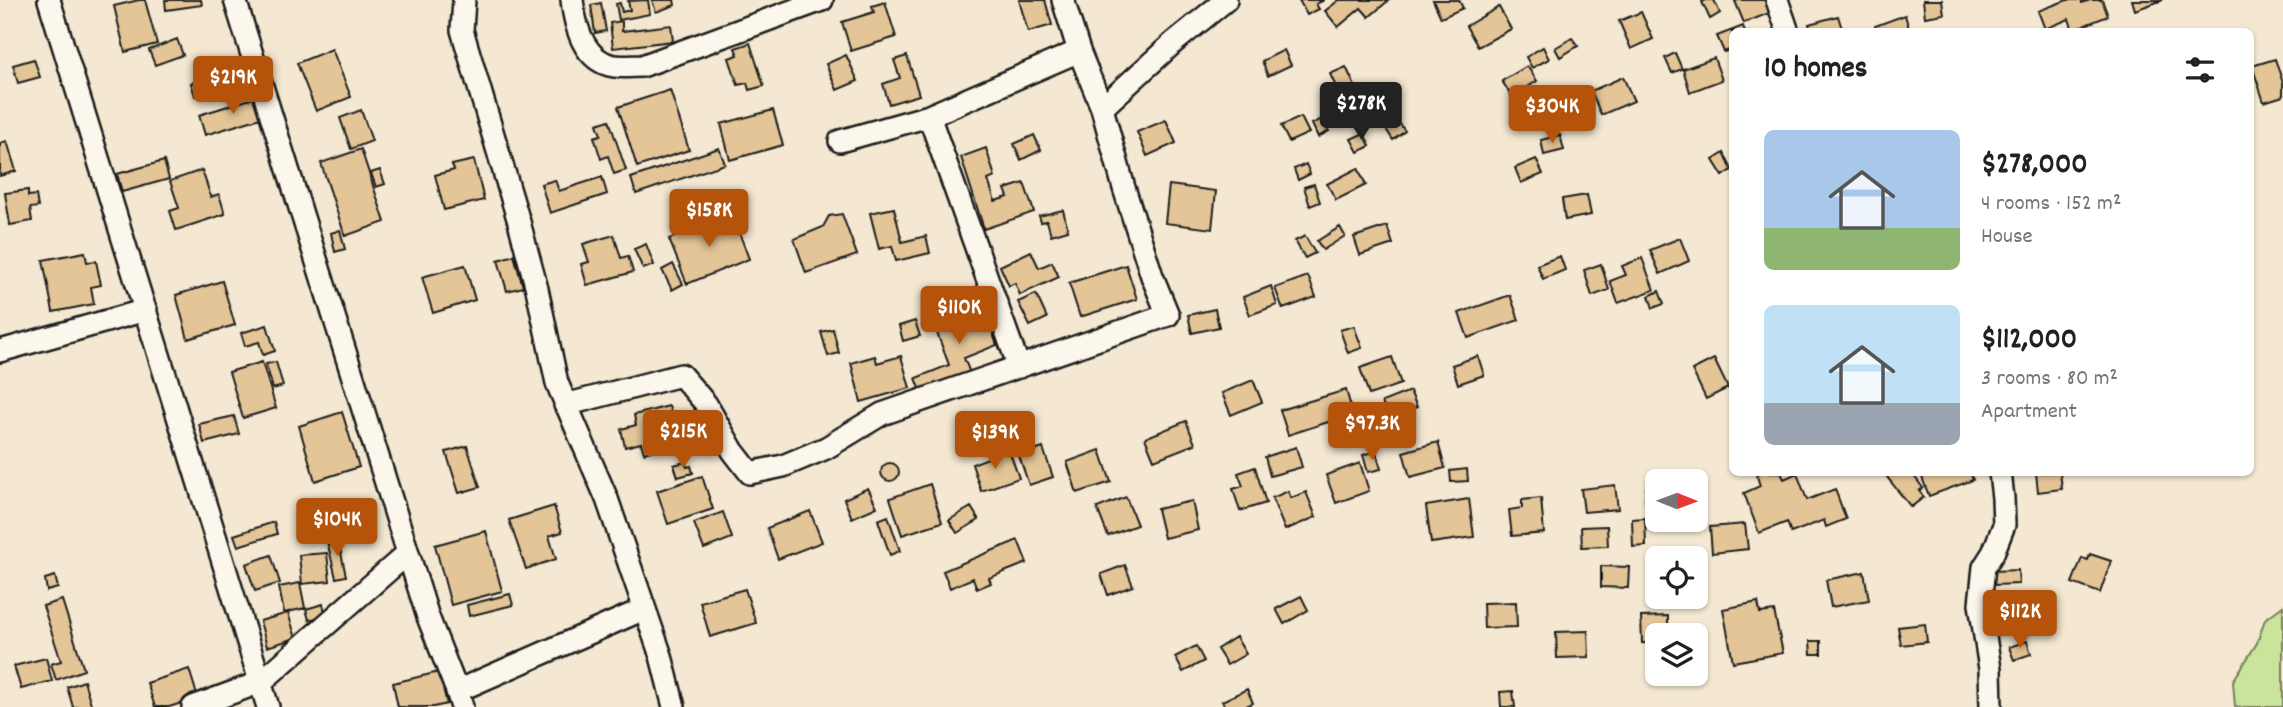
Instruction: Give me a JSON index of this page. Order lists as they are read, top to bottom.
{
  "north": "right",
  "page": {
    "heading": "10 homes",
    "price": [
      "$219K",
      "$278K",
      "$304K",
      "$158K",
      "$110K",
      "$97.3K",
      "$215K",
      "$139K",
      "$104K",
      "$112K"
    ],
    "list": [
      {
        "name": "$278,000",
        "note": "4 rooms · 152 m² · House"
      },
      {
        "name": "$112,000",
        "note": "3 rooms · 80 m² · Apartment"
      }
    ]
  }
}
